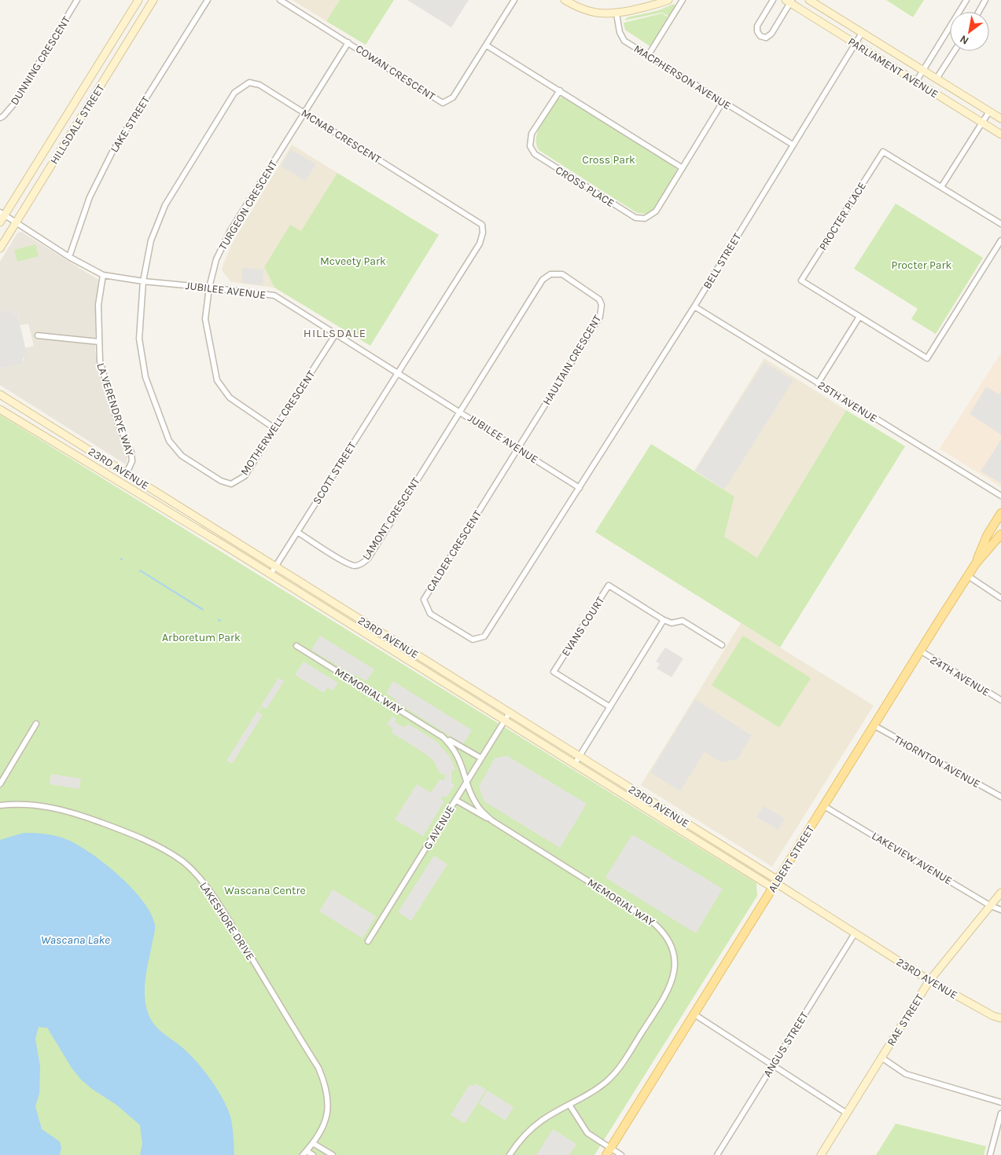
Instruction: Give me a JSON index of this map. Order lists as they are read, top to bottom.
{
  "streets": {
    "main road": [
      "PARLIAMENT AVENUE",
      "HILLSDALE STREET",
      "23RD AVENUE",
      "ALBERT STREET",
      "RAE STREET"
    ],
    "street": [
      "DUNNING CRESCENT",
      "COWAN CRESCENT",
      "MACPHERSON AVENUE",
      "LAKE STREET",
      "MCNAB CRESCENT",
      "CROSS PLACE",
      "TURGEON CRESCENT",
      "PROCTER PLACE",
      "BELL STREET",
      "JUBILEE AVENUE",
      "HAULTAIN CRESCENT",
      "25TH AVENUE",
      "LA VERENDRYE WAY",
      "MOTHERWELL CRESCENT",
      "SCOTT STREET",
      "LAMONT CRESCENT",
      "CALDER CRESCENT",
      "EVANS COURT",
      "24TH AVENUE",
      "MEMORIAL WAY",
      "THORNTON AVENUE",
      "G AVENUE",
      "LAKEVIEW AVENUE",
      "LAKESHORE DRIVE",
      "ANGUS STREET"
    ]
  },
  "crossings": [
    ["PARLIAMENT AVENUE", "BELL STREET"],
    ["COWAN CRESCENT", "TURGEON CRESCENT"],
    ["MACPHERSON AVENUE", "CROSS PLACE"],
    ["MACPHERSON AVENUE", "BELL STREET"],
    ["HILLSDALE STREET", "JUBILEE AVENUE"],
    ["LAKE STREET", "JUBILEE AVENUE"],
    ["MCNAB CRESCENT", "TURGEON CRESCENT"],
    ["MCNAB CRESCENT", "JUBILEE AVENUE"],
    ["MCNAB CRESCENT", "MOTHERWELL CRESCENT"],
    ["MCNAB CRESCENT", "SCOTT STREET"],
    ["TURGEON CRESCENT", "JUBILEE AVENUE"],
    ["TURGEON CRESCENT", "MOTHERWELL CRESCENT"],
    ["BELL STREET", "JUBILEE AVENUE"],
    ["BELL STREET", "25TH AVENUE"],
    ["BELL STREET", "CALDER CRESCENT"],
    ["JUBILEE AVENUE", "HAULTAIN CRESCENT"],
    ["JUBILEE AVENUE", "LA VERENDRYE WAY"],
    ["JUBILEE AVENUE", "MOTHERWELL CRESCENT"],
    ["JUBILEE AVENUE", "SCOTT STREET"],
    ["JUBILEE AVENUE", "LAMONT CRESCENT"],
    ["JUBILEE AVENUE", "CALDER CRESCENT"],
    ["HAULTAIN CRESCENT", "LAMONT CRESCENT"],
    ["HAULTAIN CRESCENT", "CALDER CRESCENT"],
    ["LA VERENDRYE WAY", "23RD AVENUE"],
    ["23RD AVENUE", "SCOTT STREET"],
    ["23RD AVENUE", "G AVENUE"],
    ["23RD AVENUE", "ALBERT STREET"],
    ["23RD AVENUE", "RAE STREET"],
    ["23RD AVENUE", "ANGUS STREET"],
    ["SCOTT STREET", "LAMONT CRESCENT"],
    ["24TH AVENUE", "ALBERT STREET"],
    ["MEMORIAL WAY", "G AVENUE"],
    ["THORNTON AVENUE", "ALBERT STREET"],
    ["LAKEVIEW AVENUE", "ALBERT STREET"],
    ["LAKEVIEW AVENUE", "RAE STREET"]
  ],
  "districts": ["HILLSDALE"],
  "water": ["Wascana Lake"],
  "parks": [
    "Cross Park",
    "Mcveety Park",
    "Procter Park",
    "Arboretum Park",
    "Wascana Centre"
  ],
  "north": "bottom left"
}
